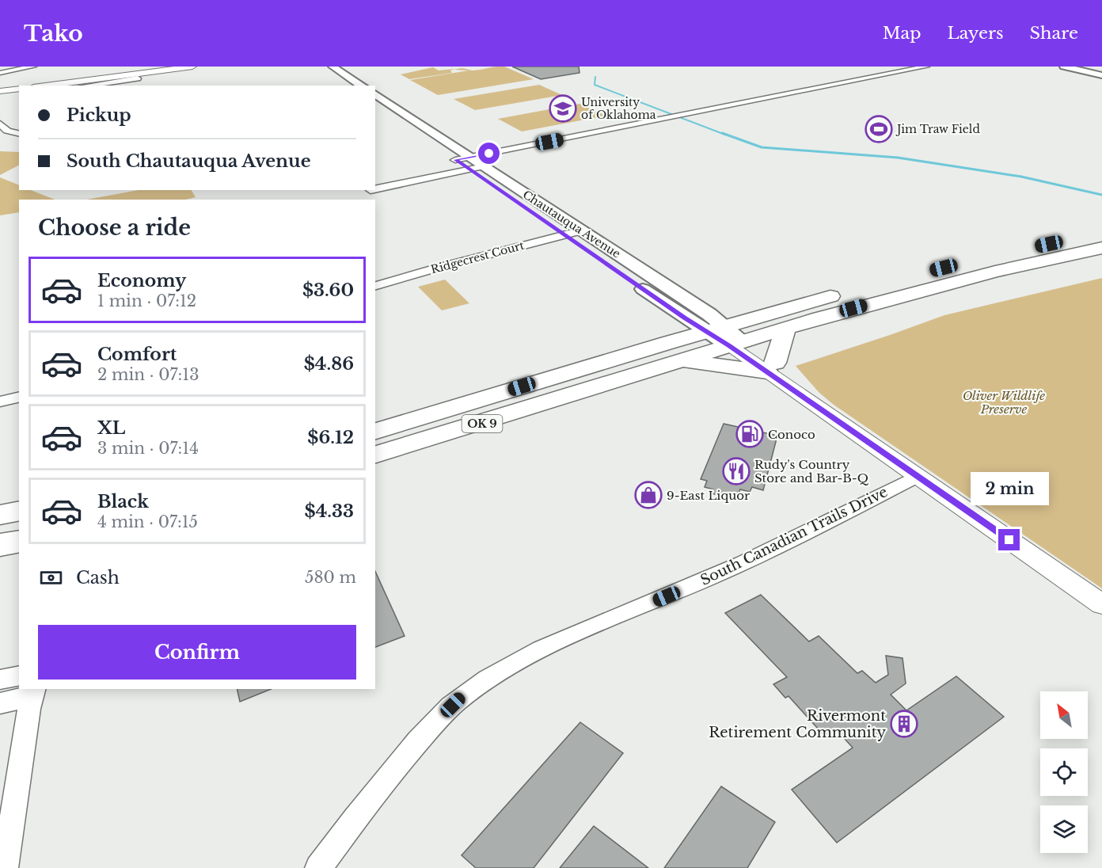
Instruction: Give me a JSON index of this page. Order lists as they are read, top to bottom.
{
  "streets": {
    "highway": ["OK 9"],
    "main road": ["Chautauqua Avenue"],
    "street": ["Ridgecrest Court", "South Canadian Trails Drive"]
  },
  "crossings": [
    ["Chautauqua Avenue", "Ridgecrest Court"],
    ["Chautauqua Avenue", "OK 9"]
  ],
  "parks": ["Oliver Wildlife Preserve"],
  "places": {
    "school or university": ["University of Oklahoma"],
    "sports": ["Jim Traw Field"],
    "fuel station": ["Conoco"],
    "restaurant": ["Rudy's Country Store and Bar-B-Q"],
    "shop": ["9-East Liquor"],
    "building": ["Rivermont Retirement Community"]
  },
  "north": "top left",
  "page": {
    "header": "Tako",
    "nav": ["Map", "Layers", "Share"],
    "banner": ["Pickup", "South Chautauqua Avenue"],
    "heading": "Choose a ride",
    "list": [
      {
        "name": "Economy",
        "note": "1 min · 07:12",
        "value": "$3.60"
      },
      {
        "name": "Comfort",
        "note": "2 min · 07:13",
        "value": "$4.86"
      },
      {
        "name": "XL",
        "note": "3 min · 07:14",
        "value": "$6.12"
      },
      {
        "name": "Black",
        "note": "4 min · 07:15",
        "value": "$4.33"
      }
    ],
    "bubble": "2 min",
    "pay": ["Cash", "580 m"],
    "buttons": "Confirm"
  }
}
